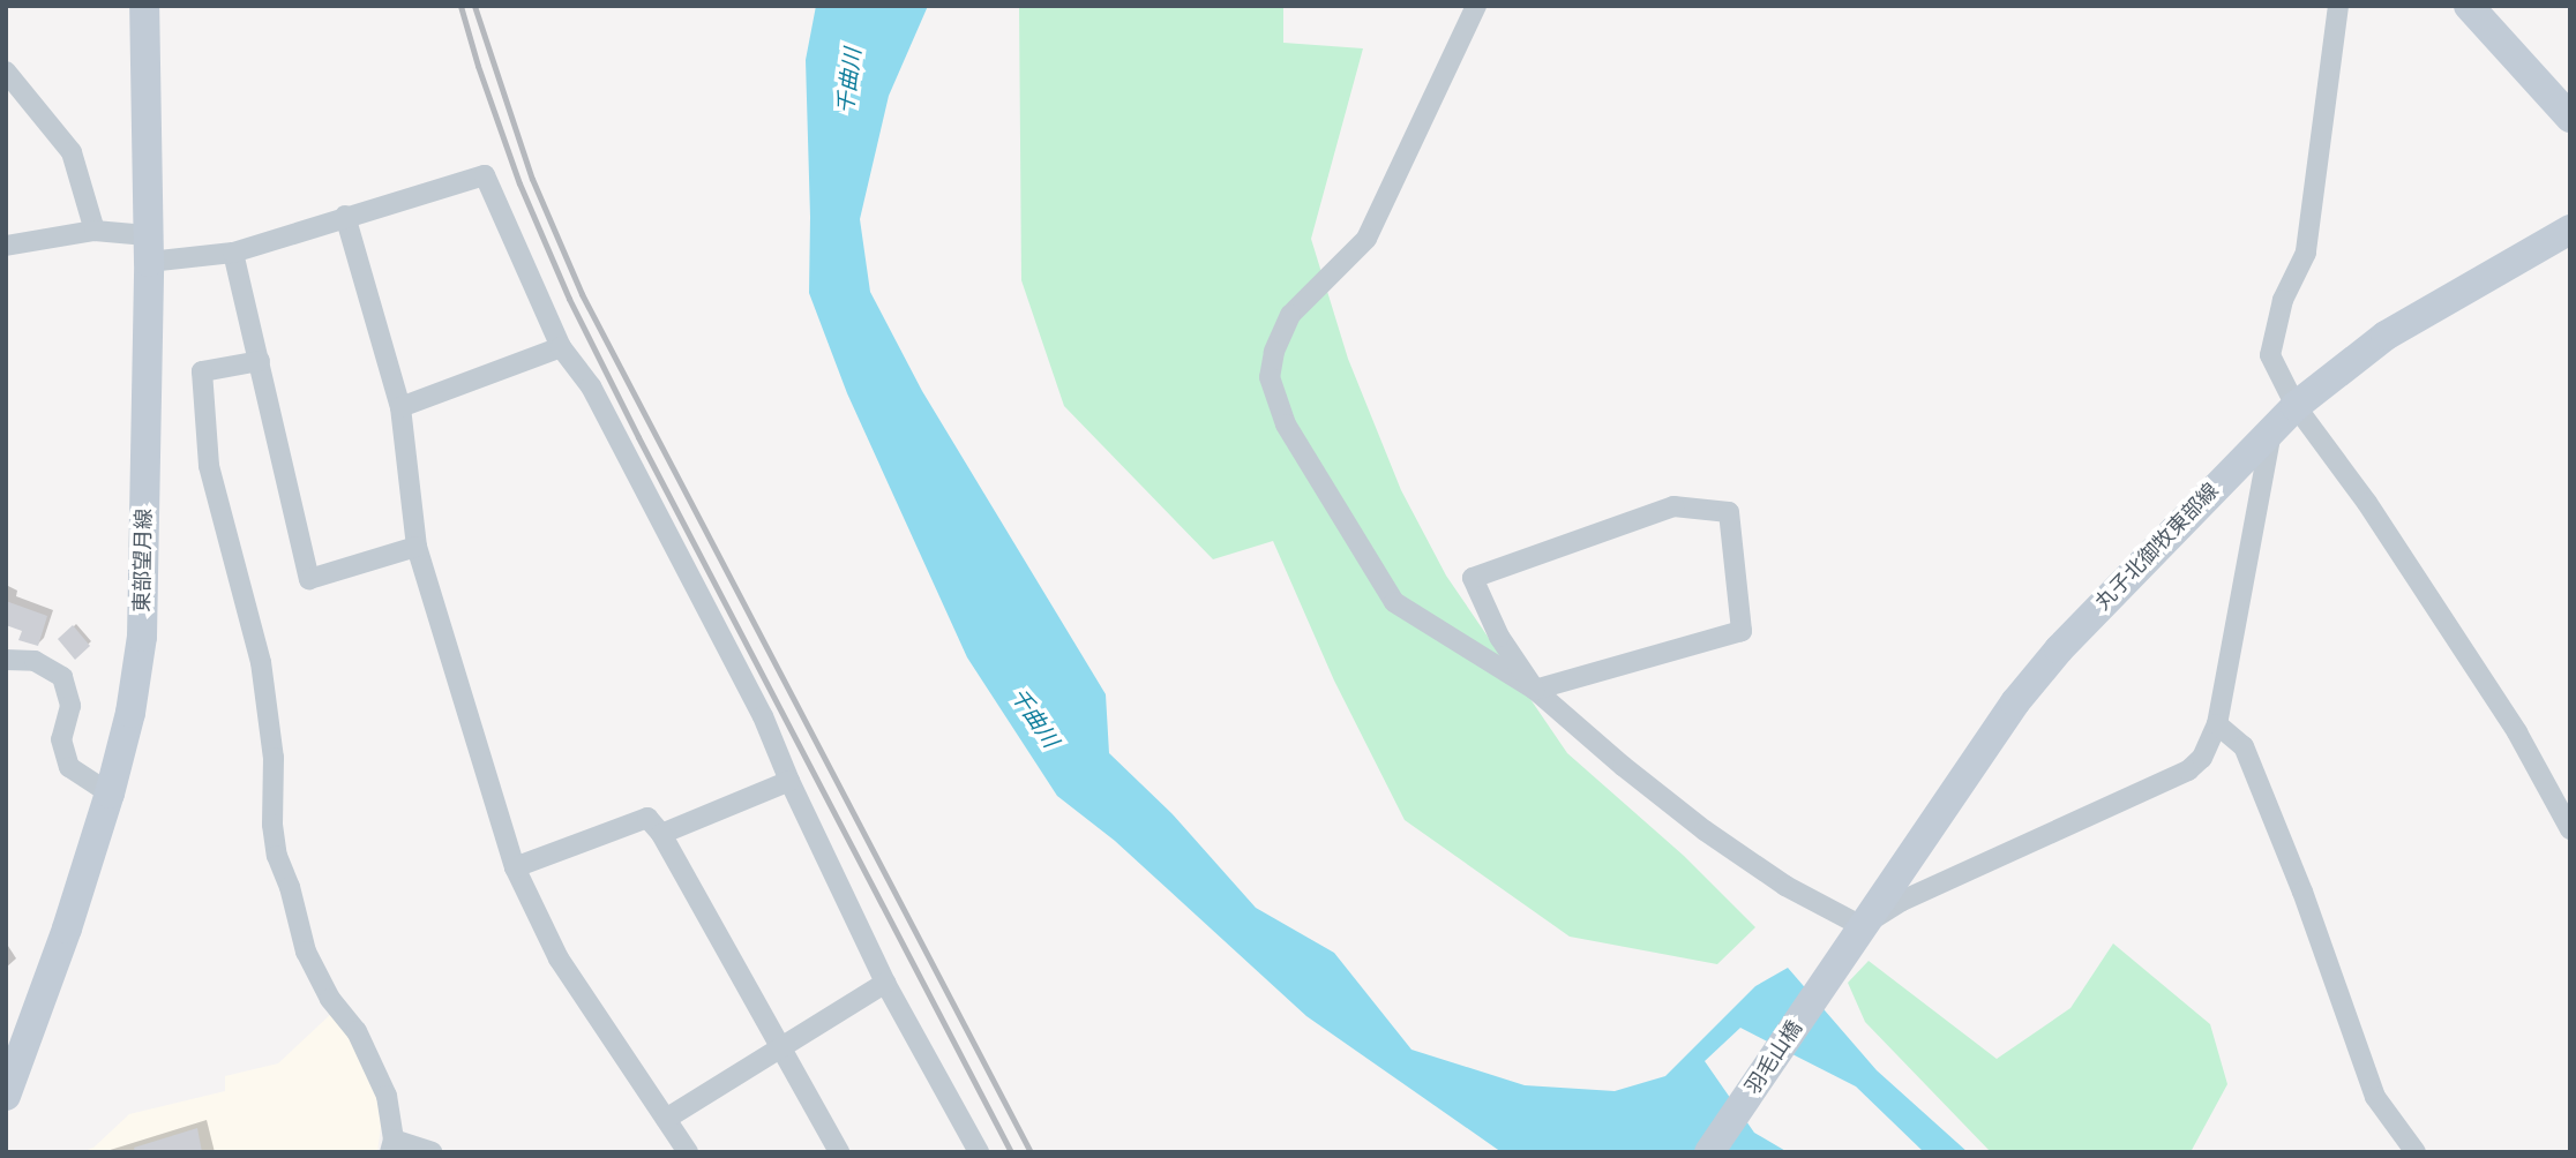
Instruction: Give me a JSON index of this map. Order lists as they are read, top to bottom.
{
  "streets": {
    "main road": ["丸子北御牧東部線", "東部望月線", "羽毛山橋"]
  },
  "crossings": [
    ["丸子北御牧東部線", "羽毛山橋"]
  ],
  "water": ["千曲川"]
}
